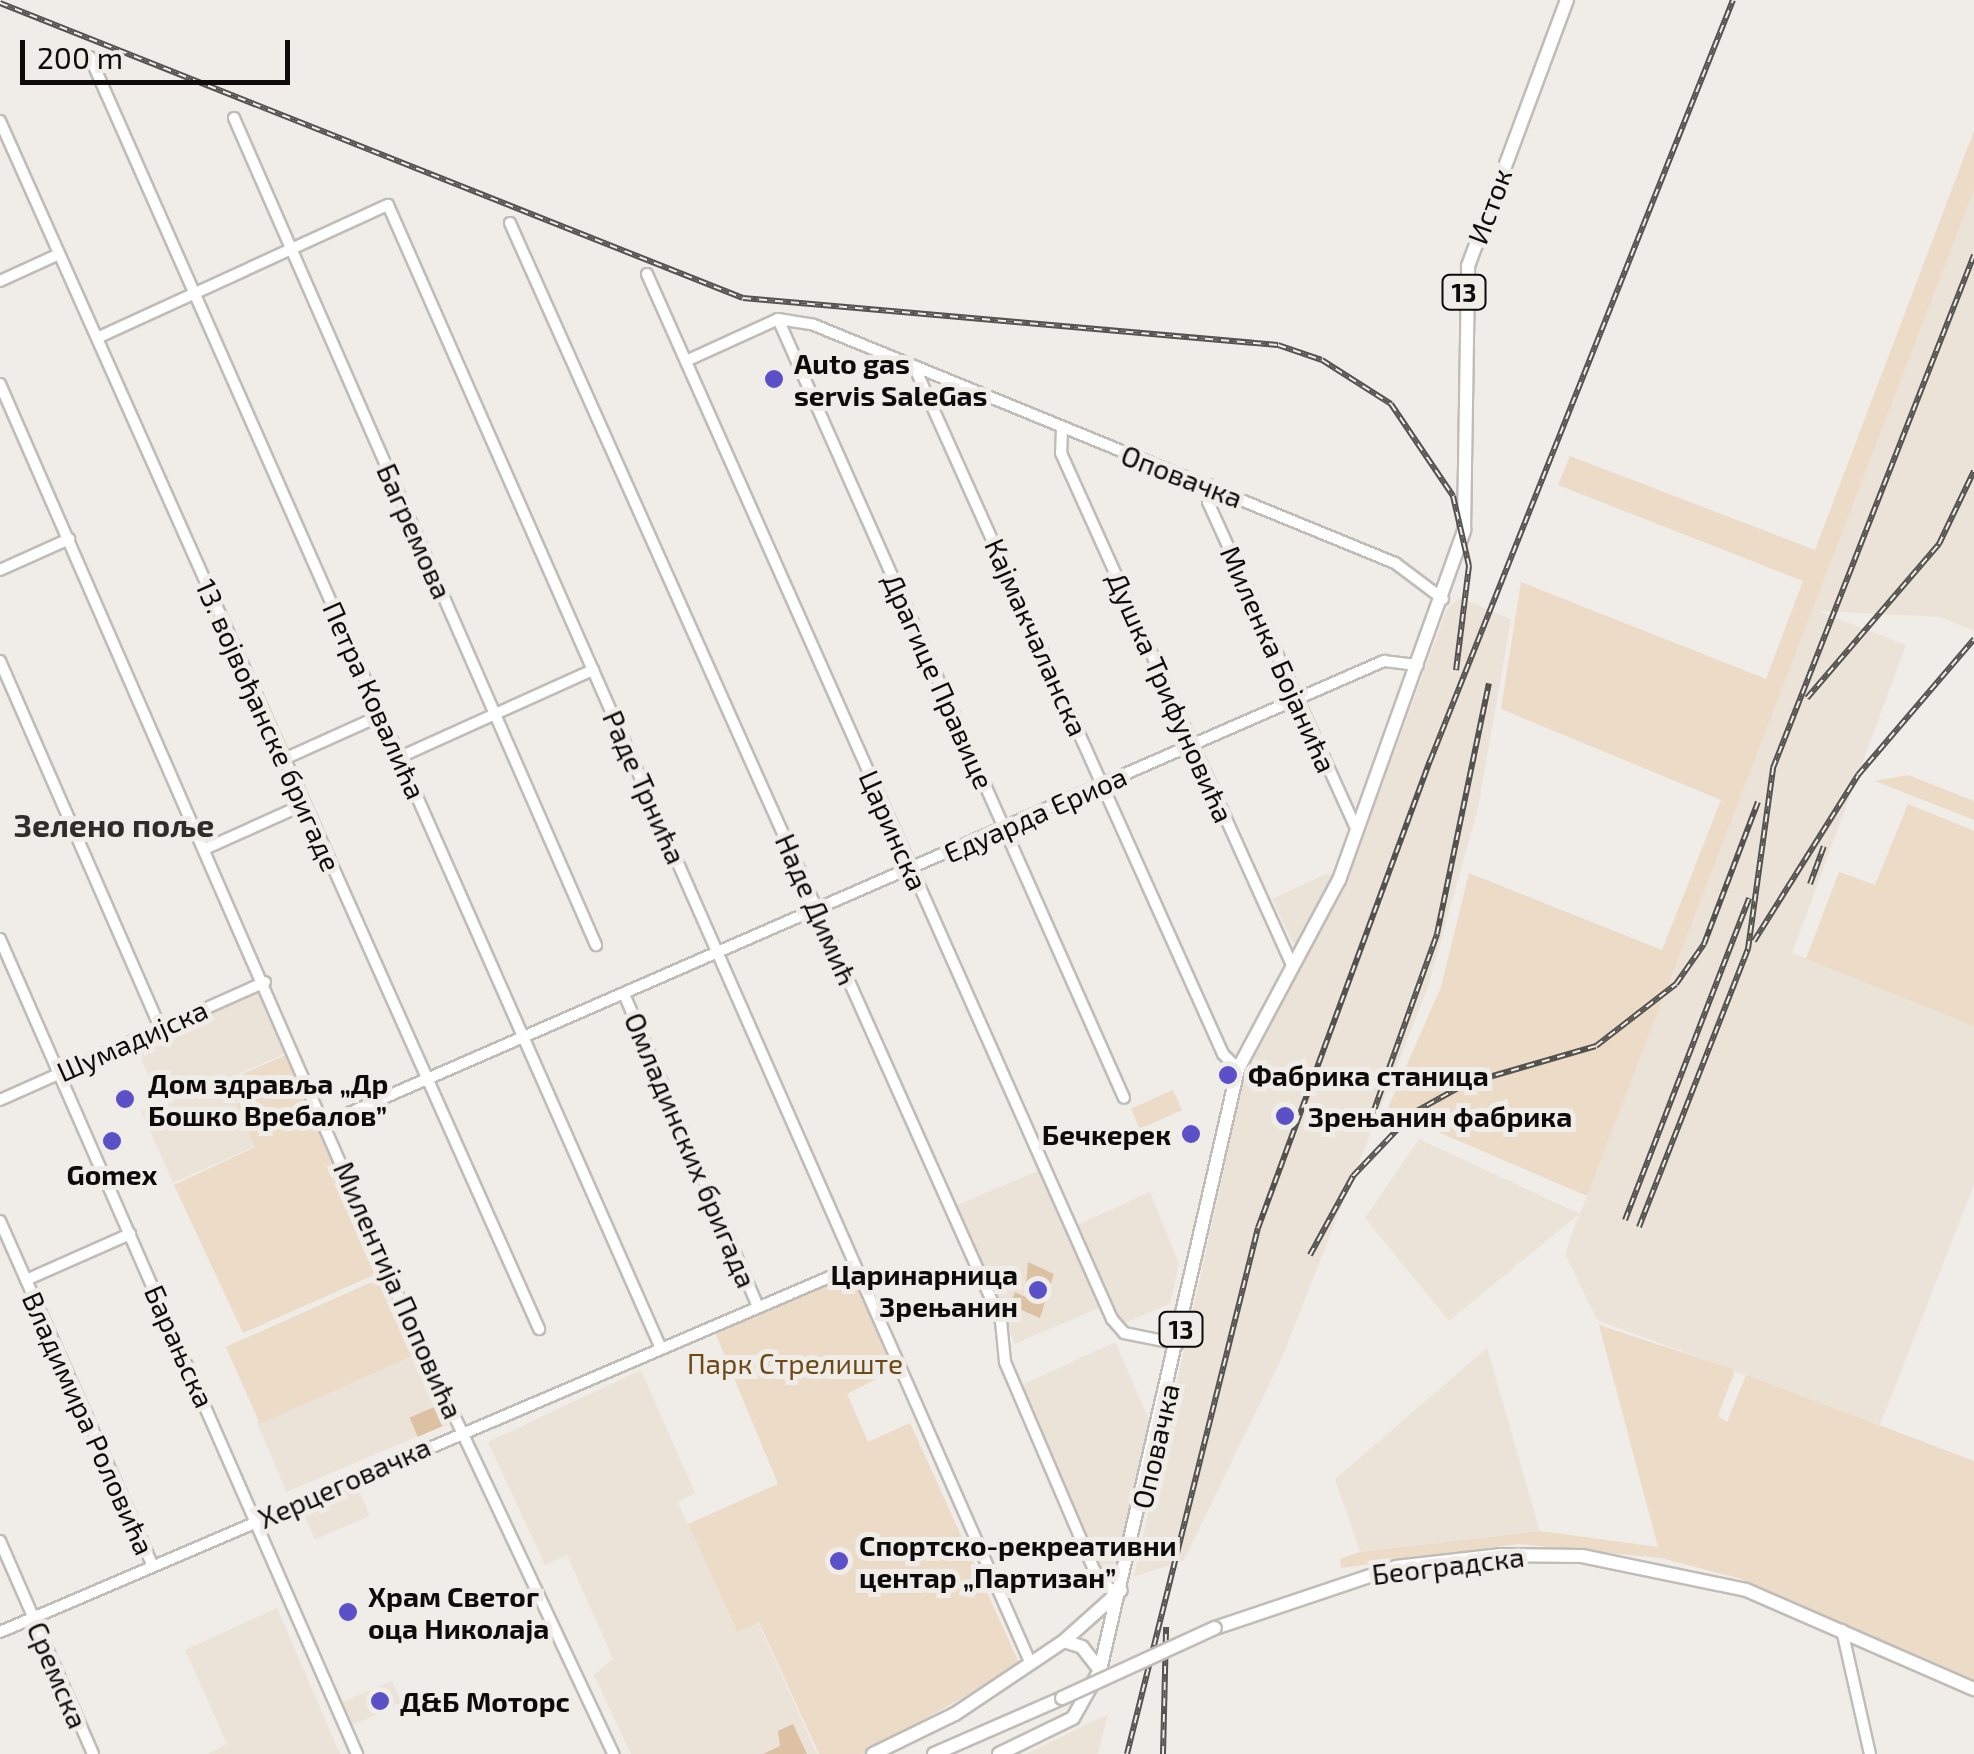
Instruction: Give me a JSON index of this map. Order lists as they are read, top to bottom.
{
  "streets": {
    "main road": [
      "Исток",
      "13",
      "Оповачка",
      "Београдска"
    ],
    "street": [
      "Багремова",
      "Кајмакчаланска",
      "Миленка Бојанића",
      "Драгице Правице",
      "Душка Трифуновића",
      "Петра Ковалића",
      "13. војвођанске бригаде",
      "Раде Трнића",
      "Едуарда Ериоа",
      "Царинска",
      "Наде Димић",
      "Шумадијска",
      "Омладинских бригада",
      "Милентија Поповића",
      "Барањска",
      "Владимира Роловића",
      "Херцеговачка",
      "Сремска"
    ]
  },
  "crossings": [
    ["Исток", "13"],
    ["Исток", "Оповачка"],
    ["13", "Оповачка"],
    ["13", "Кајмакчаланска"],
    ["13", "Миленка Бојанића"],
    ["13", "Душка Трифуновића"],
    ["13", "Едуарда Ериоа"],
    ["13", "Наде Димић"],
    ["Оповачка", "Кајмакчаланска"],
    ["Оповачка", "Миленка Бојанића"],
    ["Оповачка", "Драгице Правице"],
    ["Оповачка", "Душка Трифуновића"],
    ["Оповачка", "Царинска"],
    ["Оповачка", "Наде Димић"],
    ["Багремова", "Раде Трнића"],
    ["Кајмакчаланска", "Едуарда Ериоа"],
    ["Миленка Бојанића", "Едуарда Ериоа"],
    ["Драгице Правице", "Едуарда Ериоа"],
    ["Душка Трифуновића", "Едуарда Ериоа"],
    ["Петра Ковалића", "Раде Трнића"],
    ["Петра Ковалића", "Едуарда Ериоа"],
    ["Петра Ковалића", "Херцеговачка"],
    ["13. војвођанске бригаде", "Раде Трнића"],
    ["13. војвођанске бригаде", "Едуарда Ериоа"],
    ["Раде Трнића", "Едуарда Ериоа"],
    ["Раде Трнића", "Херцеговачка"],
    ["Едуарда Ериоа", "Царинска"],
    ["Едуарда Ериоа", "Наде Димић"],
    ["Едуарда Ериоа", "Омладинских бригада"],
    ["Едуарда Ериоа", "Милентија Поповића"],
    ["Шумадијска", "Милентија Поповића"],
    ["Шумадијска", "Барањска"],
    ["Омладинских бригада", "Херцеговачка"],
    ["Милентија Поповића", "Херцеговачка"],
    ["Барањска", "Владимира Роловића"],
    ["Барањска", "Херцеговачка"],
    ["Владимира Роловића", "Херцеговачка"],
    ["Херцеговачка", "Сремска"]
  ],
  "districts": ["Зелено поље"],
  "parks": ["Парк Стрелиште"],
  "places": [
    "Auto gas servis SaleGas",
    "Фабрика станица",
    "Дом здравља „Др Бошко Вребалов”",
    "Зрењанин фабрика",
    "Бечкерек",
    "Gomex",
    "Царинарница Зрењанин",
    "Спортско-рекреативни центар „Партизан”",
    "Храм Светог оца Николаја",
    "Д&Б Моторс"
  ],
  "scale_bar": "200 m"
}
